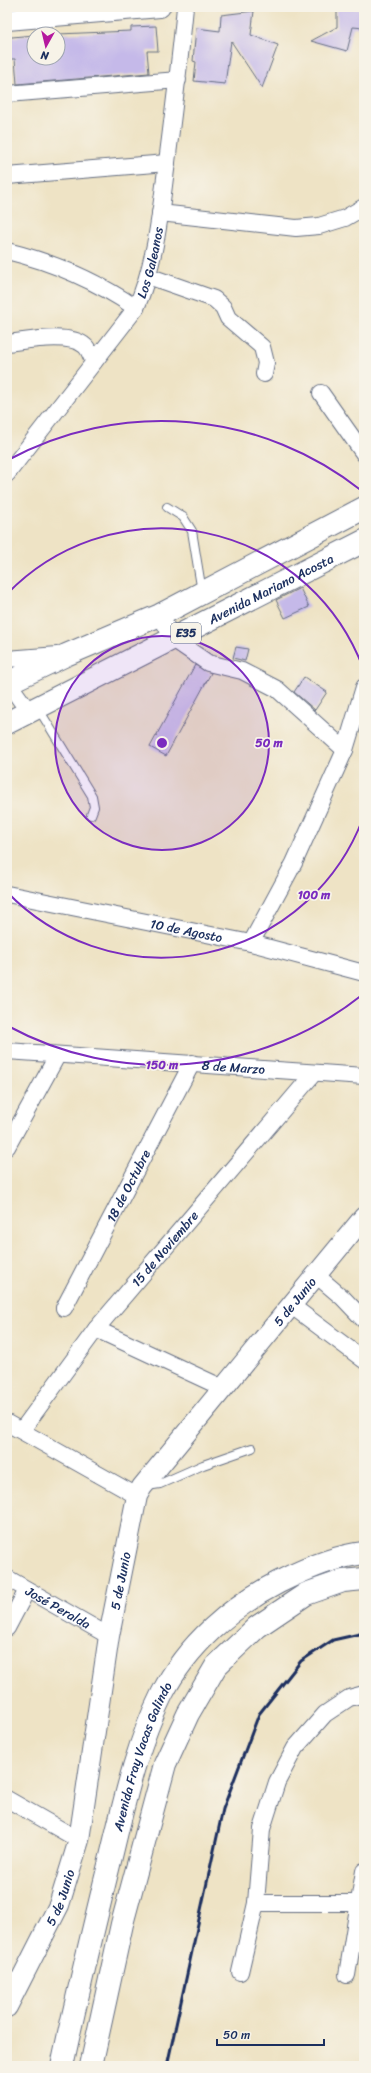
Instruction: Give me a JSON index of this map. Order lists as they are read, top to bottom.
{
  "streets": {
    "main road": ["Avenida Mariano Acosta", "E35", "Avenida Fray Vacas Galindo"],
    "street": [
      "Los Galeanos",
      "10 de Agosto",
      "8 de Marzo",
      "18 de Octubre",
      "15 de Noviembre",
      "5 de Junio",
      "José Peralda"
    ]
  },
  "crossings": [
    ["8 de Marzo", "18 de Octubre"],
    ["8 de Marzo", "15 de Noviembre"],
    ["5 de Junio", "José Peralda"]
  ],
  "scale_bar": "50 m",
  "north": "bottom",
  "rings": ["50 m", "100 m", "150 m"]
}
